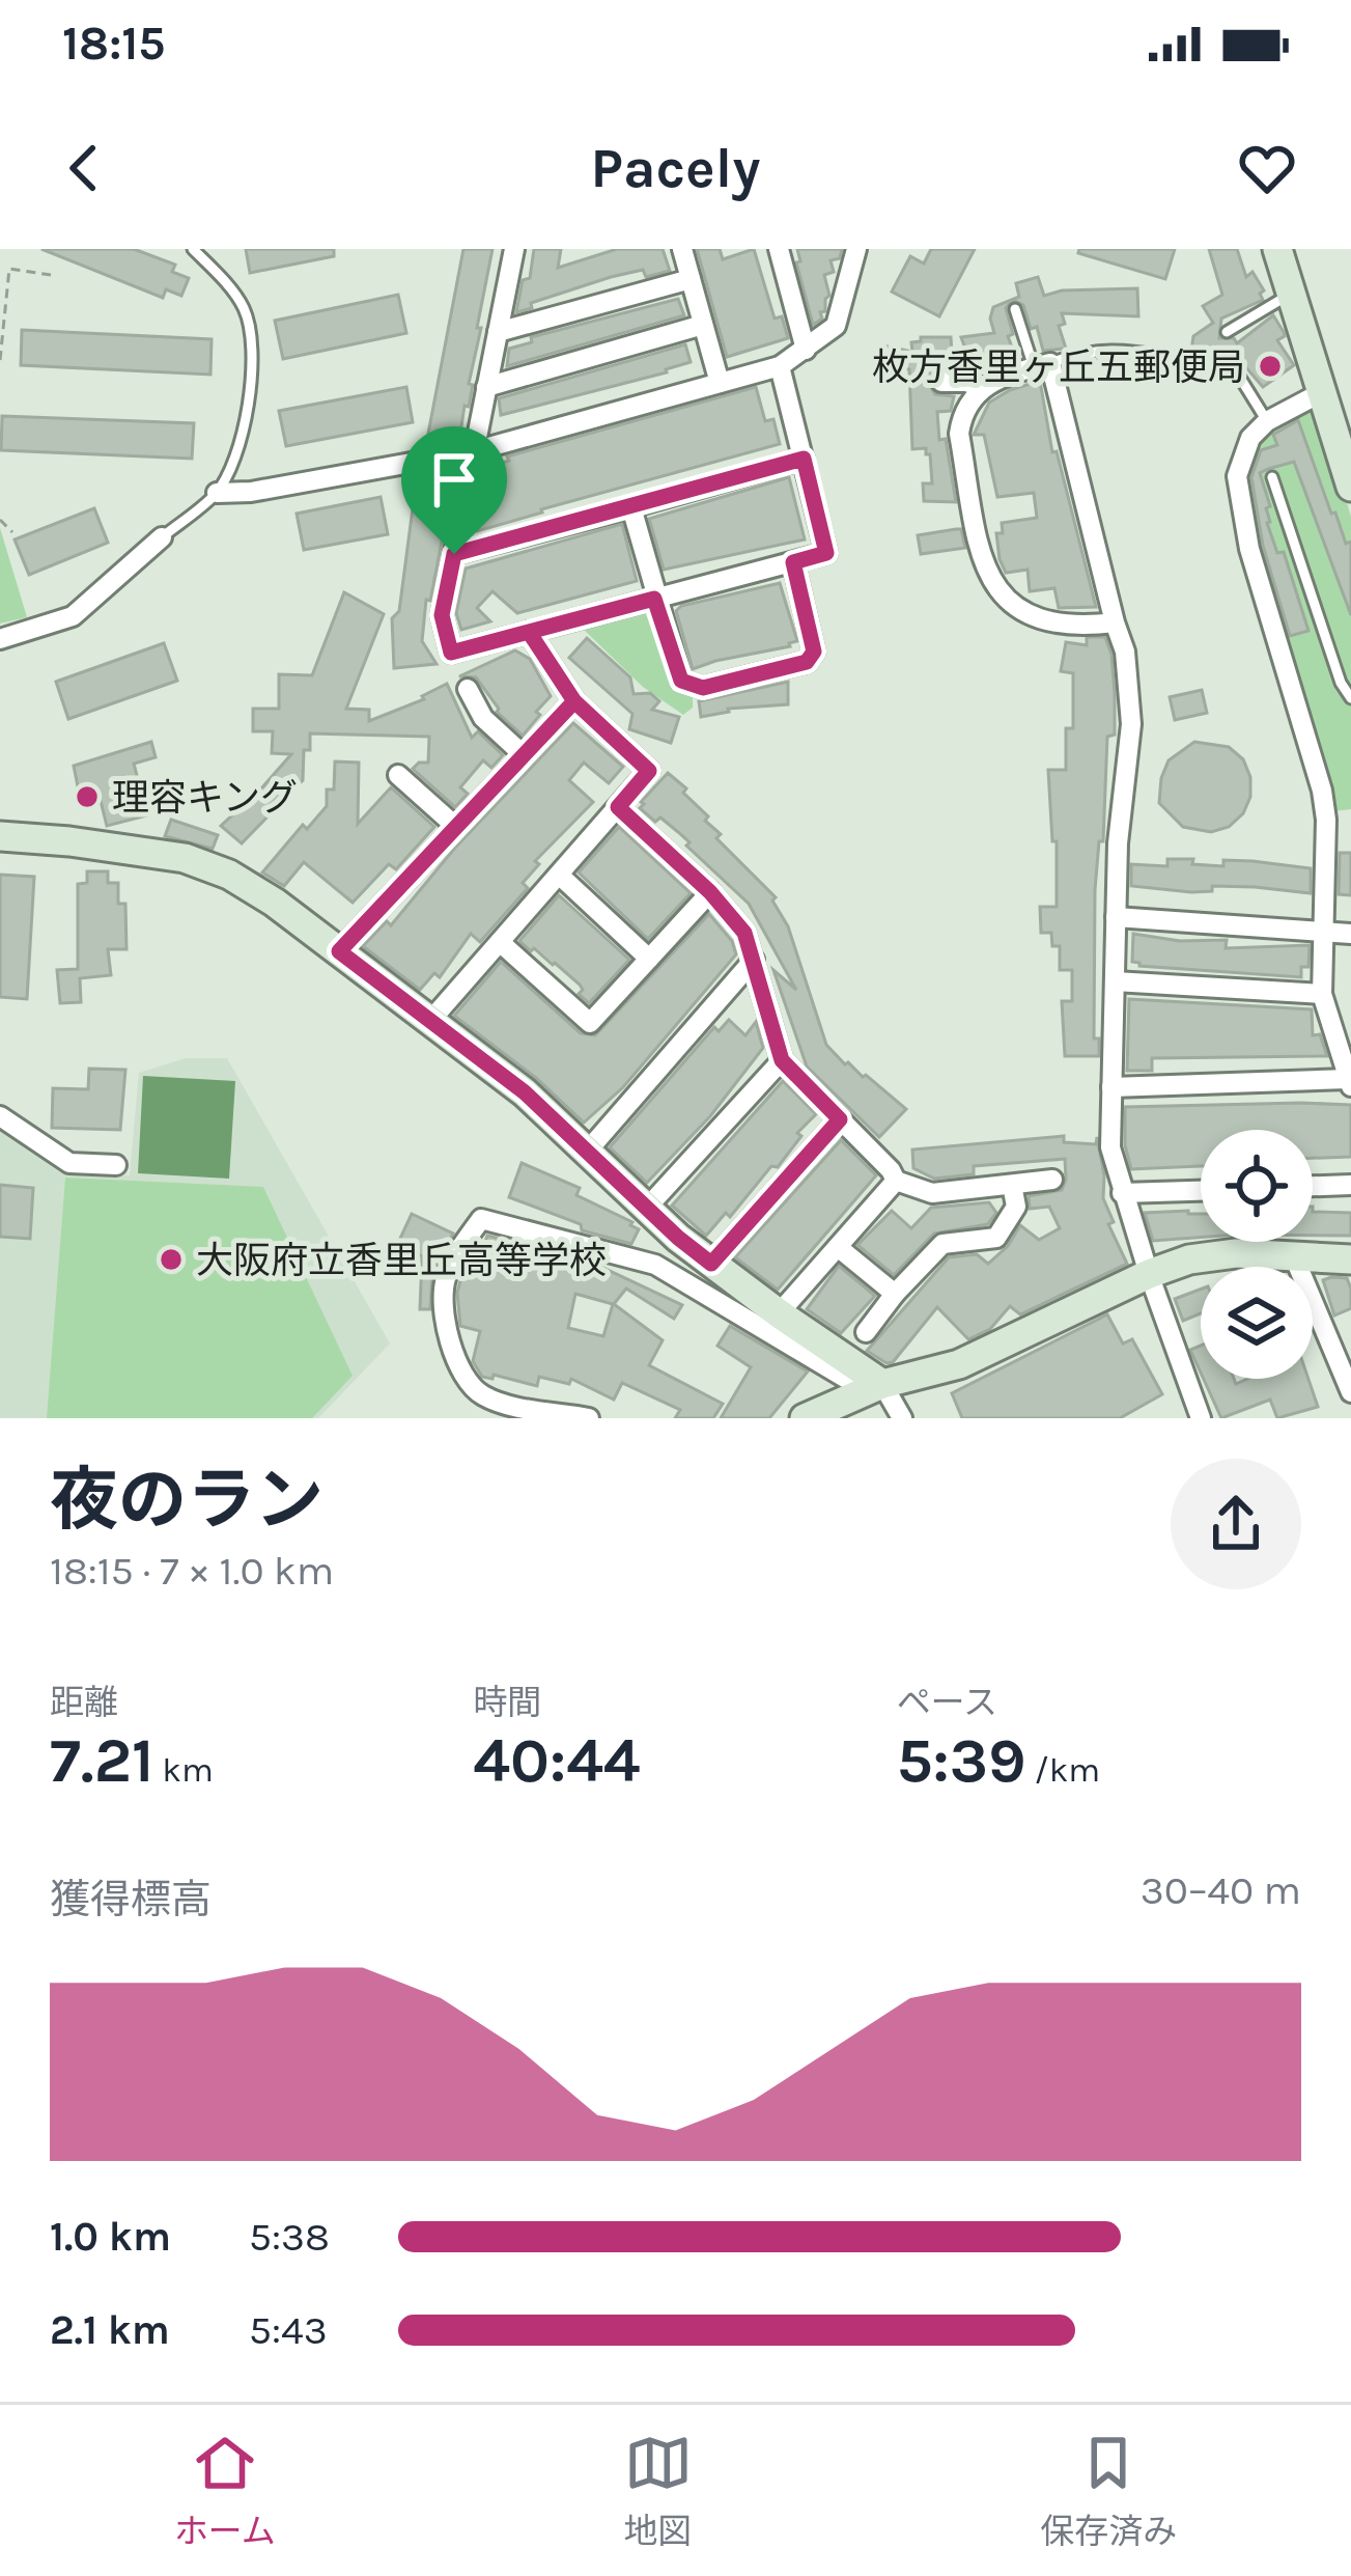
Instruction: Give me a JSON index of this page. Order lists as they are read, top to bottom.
{
  "places": ["枚方香里ヶ丘五郵便局", "理容キング", "大阪府立香里丘高等学校"],
  "page": {
    "status": "18:15",
    "header": "Pacely",
    "heading": ["夜のラン", "18:15 · 7 × 1.0 km"],
    "stats": [
      ["距離", "7.21 km"],
      ["時間", "40:44"],
      ["ペース", "5:39 /km"]
    ],
    "chart": ["獲得標高", "30–40 m"],
    "list": [
      {
        "name": "1.0 km",
        "note": "5:38"
      },
      {
        "name": "2.1 km",
        "note": "5:43"
      }
    ],
    "tabs": ["ホーム", "地図", "保存済み"]
  }
}
